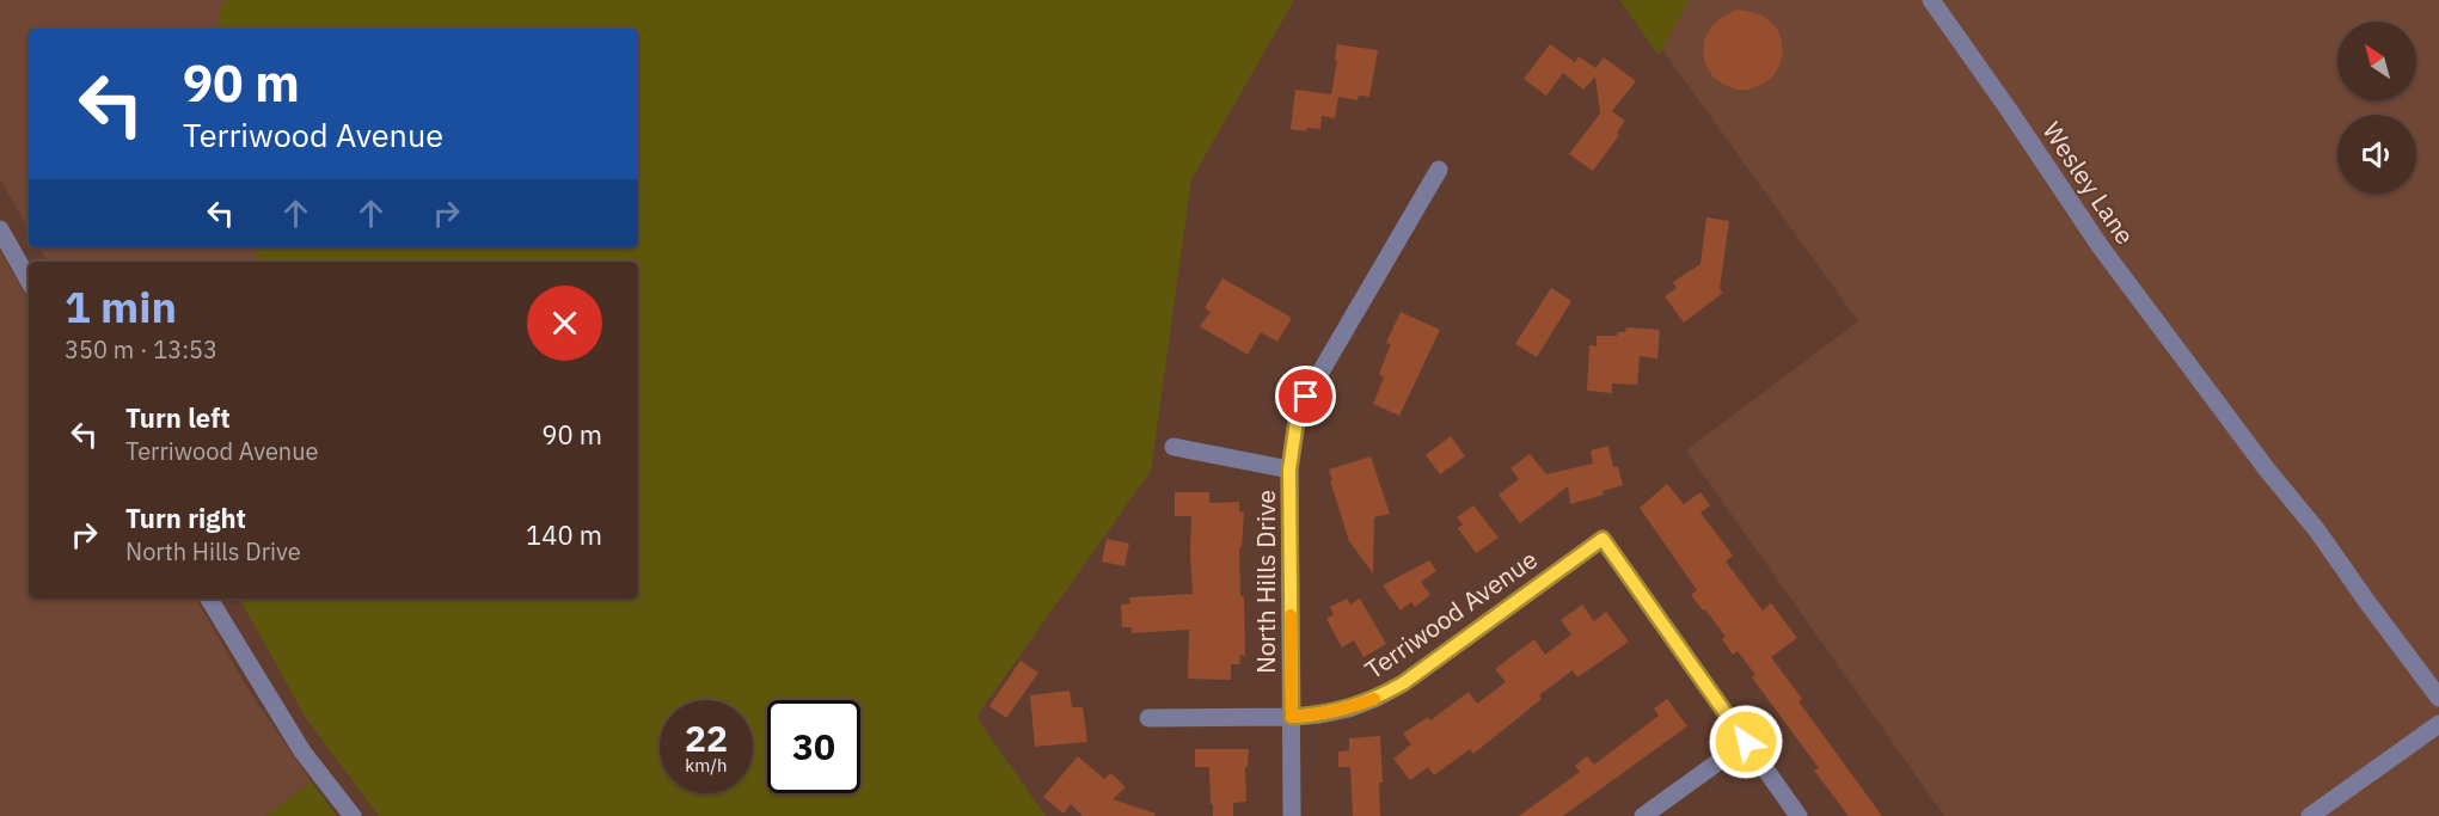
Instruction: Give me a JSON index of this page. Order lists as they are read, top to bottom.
{
  "streets": {
    "street": ["Wesley Lane", "North Hills Drive", "Terriwood Avenue"]
  },
  "crossings": [
    ["North Hills Drive", "Terriwood Avenue"]
  ],
  "north": "top left",
  "page": {
    "turn": ["90 m", "Terriwood Avenue"],
    "heading": ["1 min", "350 m · 13:53"],
    "list": [
      {
        "name": "Turn left",
        "note": "Terriwood Avenue",
        "value": "90 m"
      },
      {
        "name": "Turn right",
        "note": "North Hills Drive",
        "value": "140 m"
      }
    ],
    "speed": "22 km/h",
    "limit": "30"
  }
}
